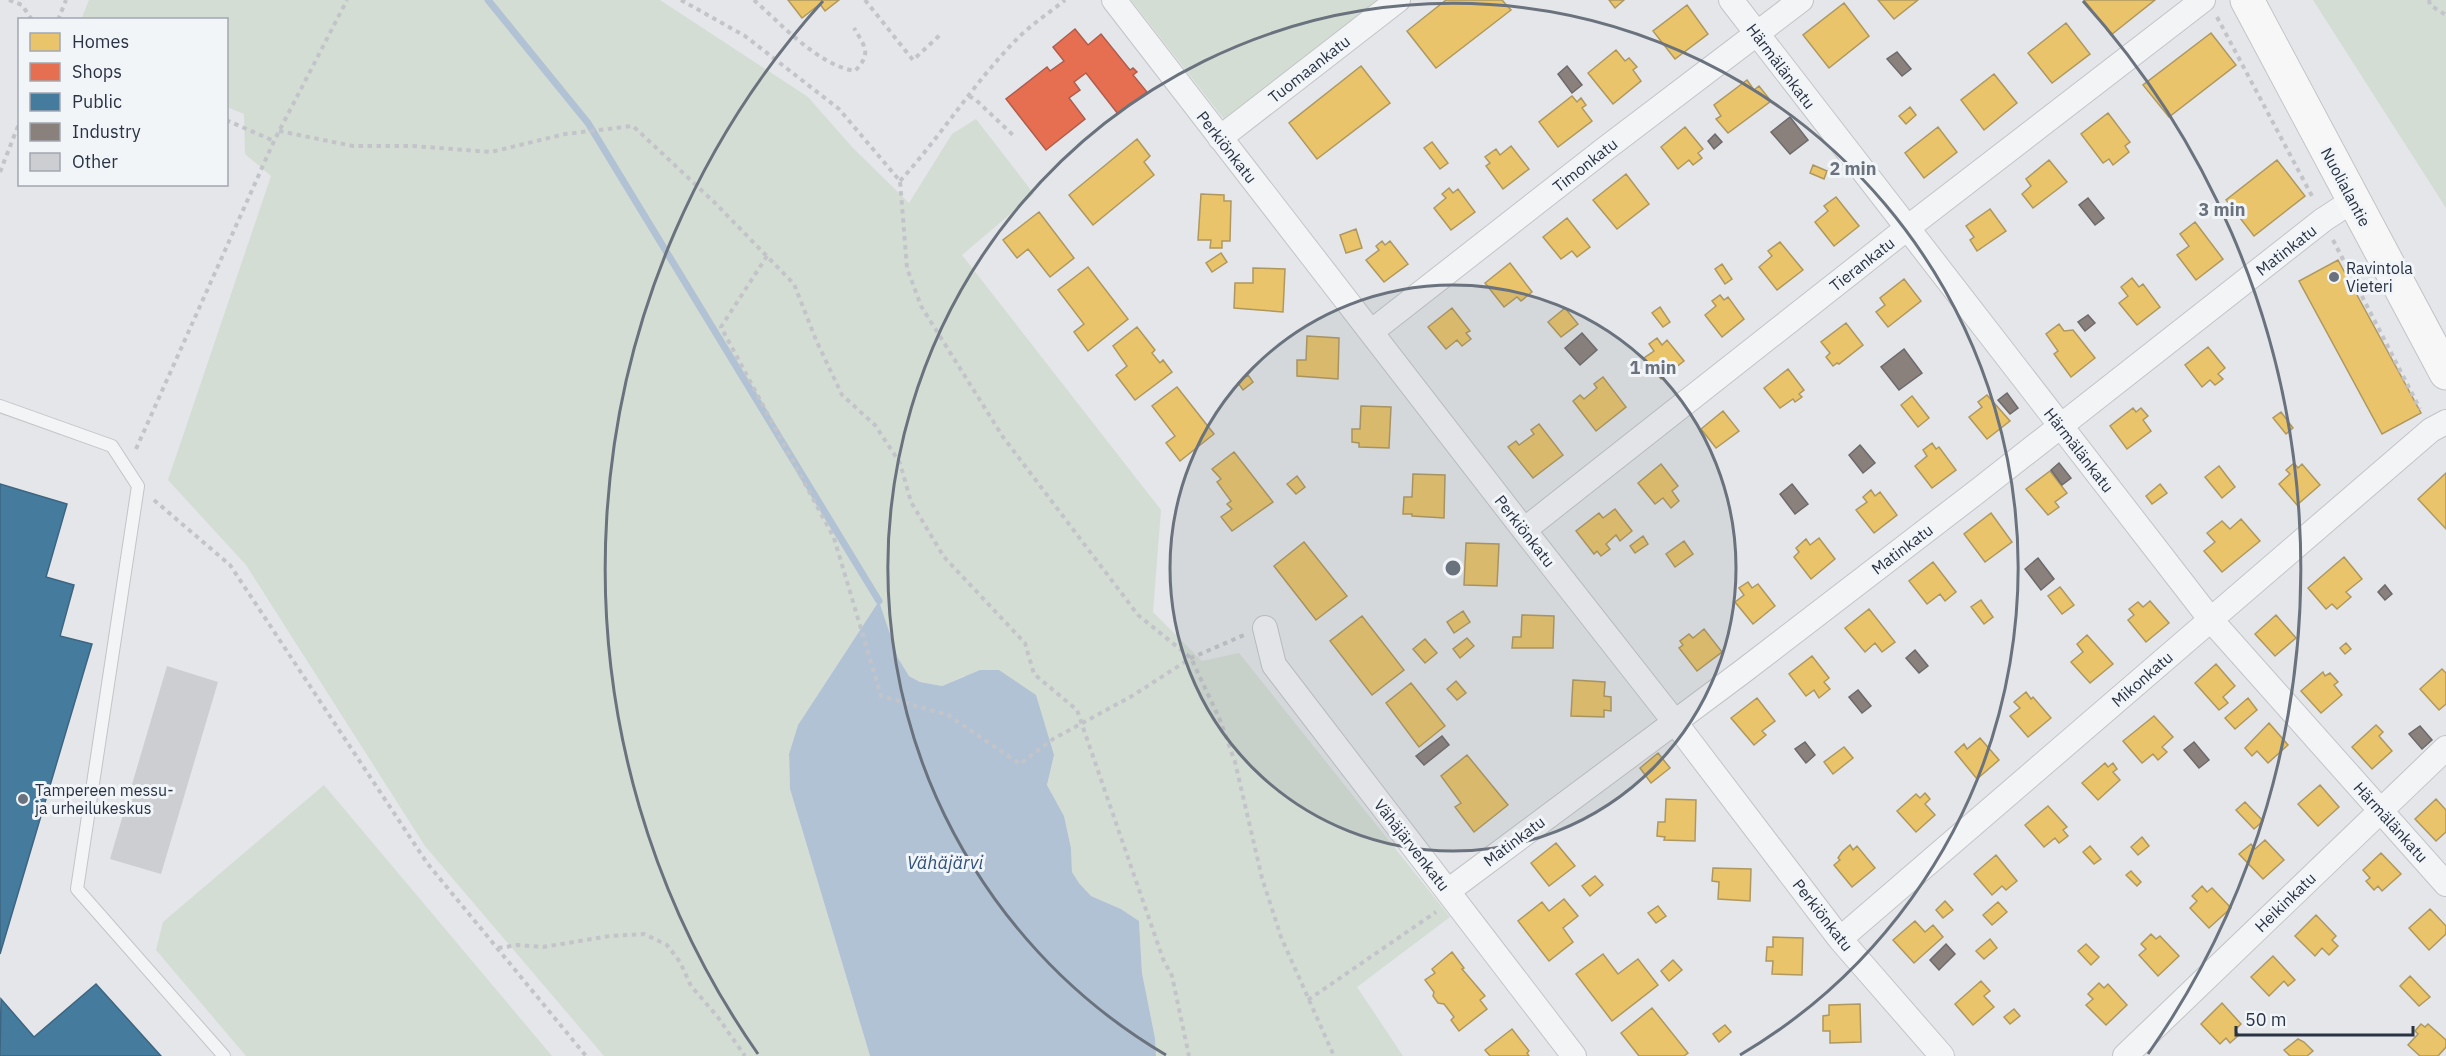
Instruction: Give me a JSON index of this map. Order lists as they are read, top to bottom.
{
  "streets": {
    "street": [
      "Härmälänkatu",
      "Tuomaankatu",
      "Perkiönkatu",
      "Timonkatu",
      "Nuolialantie",
      "Matinkatu",
      "Tierankatu",
      "Mikonkatu",
      "Vähäjärvenkatu",
      "Heikinkatu"
    ]
  },
  "crossings": [
    ["Härmälänkatu", "Timonkatu"],
    ["Härmälänkatu", "Matinkatu"],
    ["Härmälänkatu", "Tierankatu"],
    ["Härmälänkatu", "Mikonkatu"],
    ["Härmälänkatu", "Heikinkatu"],
    ["Tuomaankatu", "Perkiönkatu"],
    ["Perkiönkatu", "Timonkatu"],
    ["Perkiönkatu", "Matinkatu"],
    ["Perkiönkatu", "Tierankatu"],
    ["Perkiönkatu", "Mikonkatu"],
    ["Nuolialantie", "Matinkatu"],
    ["Matinkatu", "Vähäjärvenkatu"]
  ],
  "water": ["Vähäjärvi"],
  "places": ["Ravintola Vieteri", "Tampereen messu- ja urheilukeskus"],
  "legend": [
    "Homes",
    "Shops",
    "Public",
    "Industry",
    "Other"
  ],
  "scale_bar": "50 m",
  "rings": ["2 min", "3 min", "1 min"]
}
